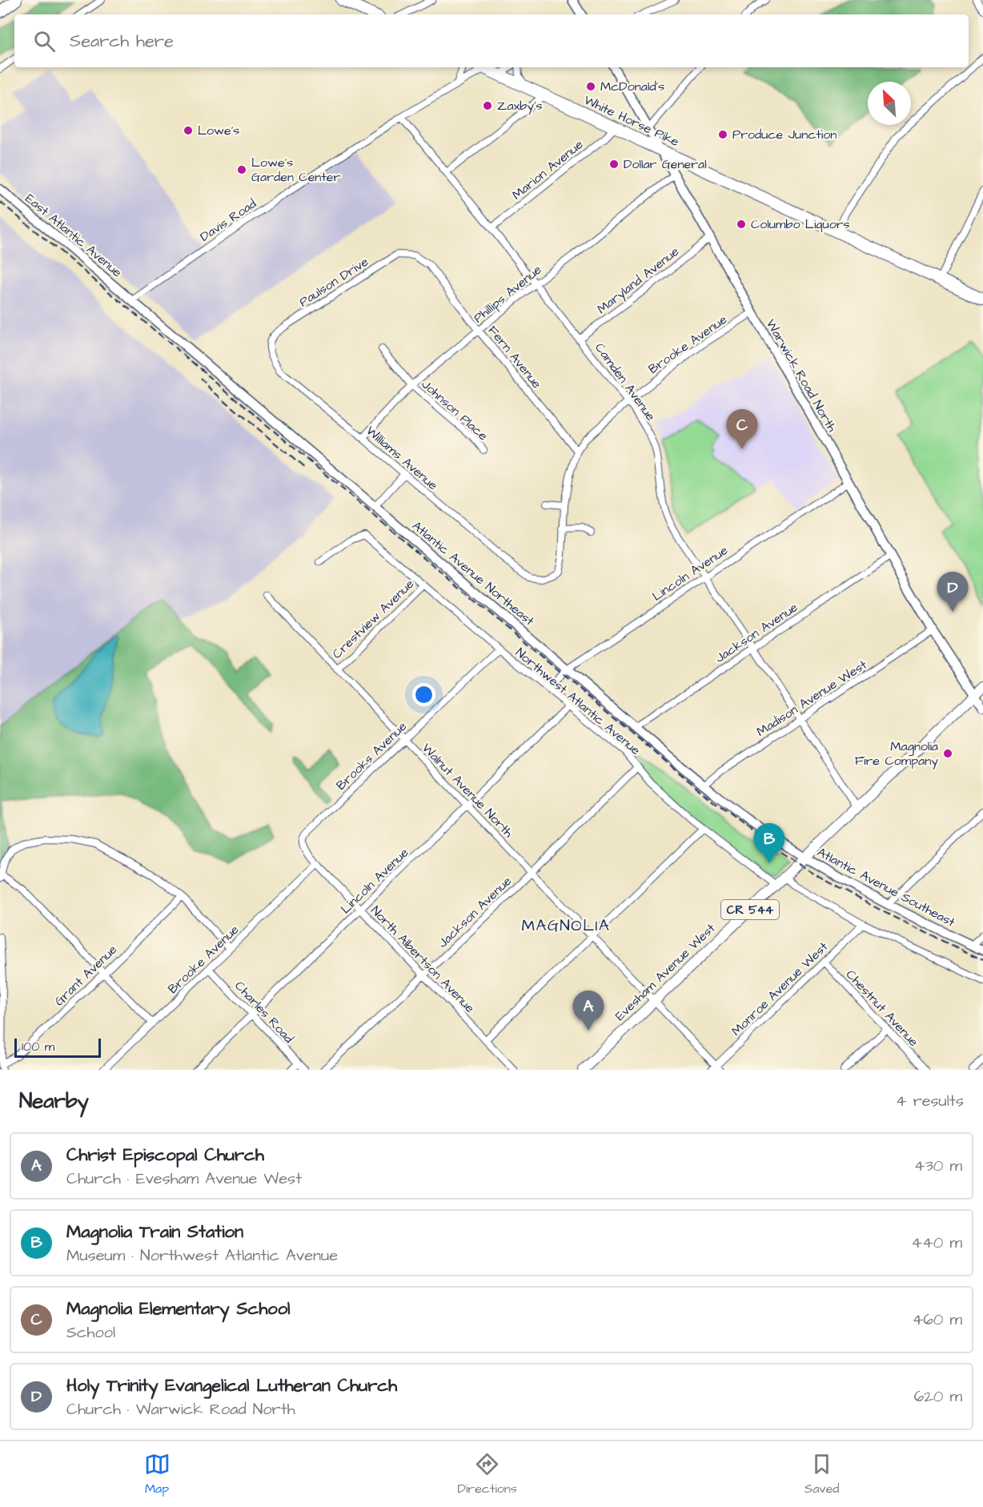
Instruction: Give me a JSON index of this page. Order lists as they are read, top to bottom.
{
  "streets": {
    "highway": ["White Horse Pike"],
    "main road": ["CR 544", "Evesham Avenue West"],
    "street": [
      "Marion Avenue",
      "Davis Road",
      "East Atlantic Avenue",
      "Maryland Avenue",
      "Paulson Drive",
      "Phillips Avenue",
      "Brooke Avenue",
      "Fern Avenue",
      "Warwick Road North",
      "Camden Avenue",
      "Johnson Place",
      "Williams Avenue",
      "Atlantic Avenue Northeast",
      "Lincoln Avenue",
      "Crestview Avenue",
      "Jackson Avenue",
      "Madison Avenue West",
      "Northwest Atlantic Avenue",
      "Brooks Avenue",
      "Walnut Avenue North",
      "Atlantic Avenue Southeast",
      "North Albertson Avenue",
      "Grant Avenue",
      "Monroe Avenue West",
      "Chestnut Avenue",
      "Charles Road"
    ]
  },
  "crossings": [
    ["White Horse Pike", "Marion Avenue"],
    ["White Horse Pike", "Warwick Road North"],
    ["Marion Avenue", "Camden Avenue"],
    ["Davis Road", "East Atlantic Avenue"],
    ["Davis Road", "Camden Avenue"],
    ["Davis Road", "Atlantic Avenue Northeast"],
    ["East Atlantic Avenue", "Atlantic Avenue Northeast"],
    ["Maryland Avenue", "Warwick Road North"],
    ["Maryland Avenue", "Camden Avenue"],
    ["Paulson Drive", "Fern Avenue"],
    ["Paulson Drive", "Williams Avenue"],
    ["Phillips Avenue", "Fern Avenue"],
    ["Phillips Avenue", "Warwick Road North"],
    ["Phillips Avenue", "Camden Avenue"],
    ["Phillips Avenue", "Johnson Place"],
    ["Phillips Avenue", "Williams Avenue"],
    ["Brooke Avenue", "Fern Avenue"],
    ["Brooke Avenue", "Warwick Road North"],
    ["Brooke Avenue", "Camden Avenue"],
    ["Brooke Avenue", "Williams Avenue"],
    ["Brooke Avenue", "North Albertson Avenue"],
    ["Brooke Avenue", "Charles Road"],
    ["Warwick Road North", "Lincoln Avenue"],
    ["Warwick Road North", "Jackson Avenue"],
    ["Warwick Road North", "Madison Avenue West"],
    ["Warwick Road North", "CR 544"],
    ["Warwick Road North", "Evesham Avenue West"],
    ["Camden Avenue", "Lincoln Avenue"],
    ["Camden Avenue", "Jackson Avenue"],
    ["Camden Avenue", "Madison Avenue West"],
    ["Camden Avenue", "Evesham Avenue West"],
    ["Atlantic Avenue Northeast", "Lincoln Avenue"],
    ["Atlantic Avenue Northeast", "Jackson Avenue"],
    ["Atlantic Avenue Northeast", "Madison Avenue West"],
    ["Atlantic Avenue Northeast", "Atlantic Avenue Southeast"],
    ["Atlantic Avenue Northeast", "Evesham Avenue West"],
    ["Lincoln Avenue", "Northwest Atlantic Avenue"],
    ["Lincoln Avenue", "Walnut Avenue North"],
    ["Lincoln Avenue", "North Albertson Avenue"],
    ["Lincoln Avenue", "Charles Road"],
    ["Crestview Avenue", "Northwest Atlantic Avenue"],
    ["Crestview Avenue", "Walnut Avenue North"],
    ["Jackson Avenue", "Northwest Atlantic Avenue"],
    ["Jackson Avenue", "Walnut Avenue North"],
    ["Jackson Avenue", "North Albertson Avenue"],
    ["Northwest Atlantic Avenue", "Brooks Avenue"],
    ["Northwest Atlantic Avenue", "Evesham Avenue West"],
    ["Brooks Avenue", "Walnut Avenue North"],
    ["Brooks Avenue", "North Albertson Avenue"],
    ["Walnut Avenue North", "Evesham Avenue West"],
    ["Walnut Avenue North", "Monroe Avenue West"],
    ["Atlantic Avenue Southeast", "Evesham Avenue West"],
    ["CR 544", "Evesham Avenue West"],
    ["Monroe Avenue West", "Chestnut Avenue"]
  ],
  "districts": ["MAGNOLIA"],
  "places": [
    "McDonald's",
    "Zaxby's",
    "Lowe's",
    "Produce Junction",
    "Dollar General",
    "Lowe's Garden Center",
    "Columbo Liquors",
    "Magnolia Fire Company"
  ],
  "scale_bar": "100 m",
  "north": "top left",
  "page": {
    "search": "Search here",
    "pins": [
      "C",
      "D",
      "B",
      "A"
    ],
    "scale": "100 m",
    "heading": ["Nearby", "4 results"],
    "list": [
      {
        "mark": "A",
        "name": "Christ Episcopal Church",
        "note": "Church · Evesham Avenue West",
        "value": "430 m"
      },
      {
        "mark": "B",
        "name": "Magnolia Train Station",
        "note": "Museum · Northwest Atlantic Avenue",
        "value": "440 m"
      },
      {
        "mark": "C",
        "name": "Magnolia Elementary School",
        "note": "School",
        "value": "460 m"
      },
      {
        "mark": "D",
        "name": "Holy Trinity Evangelical Lutheran Church",
        "note": "Church · Warwick Road North",
        "value": "620 m"
      }
    ],
    "nav": ["Map", "Directions", "Saved"]
  }
}
